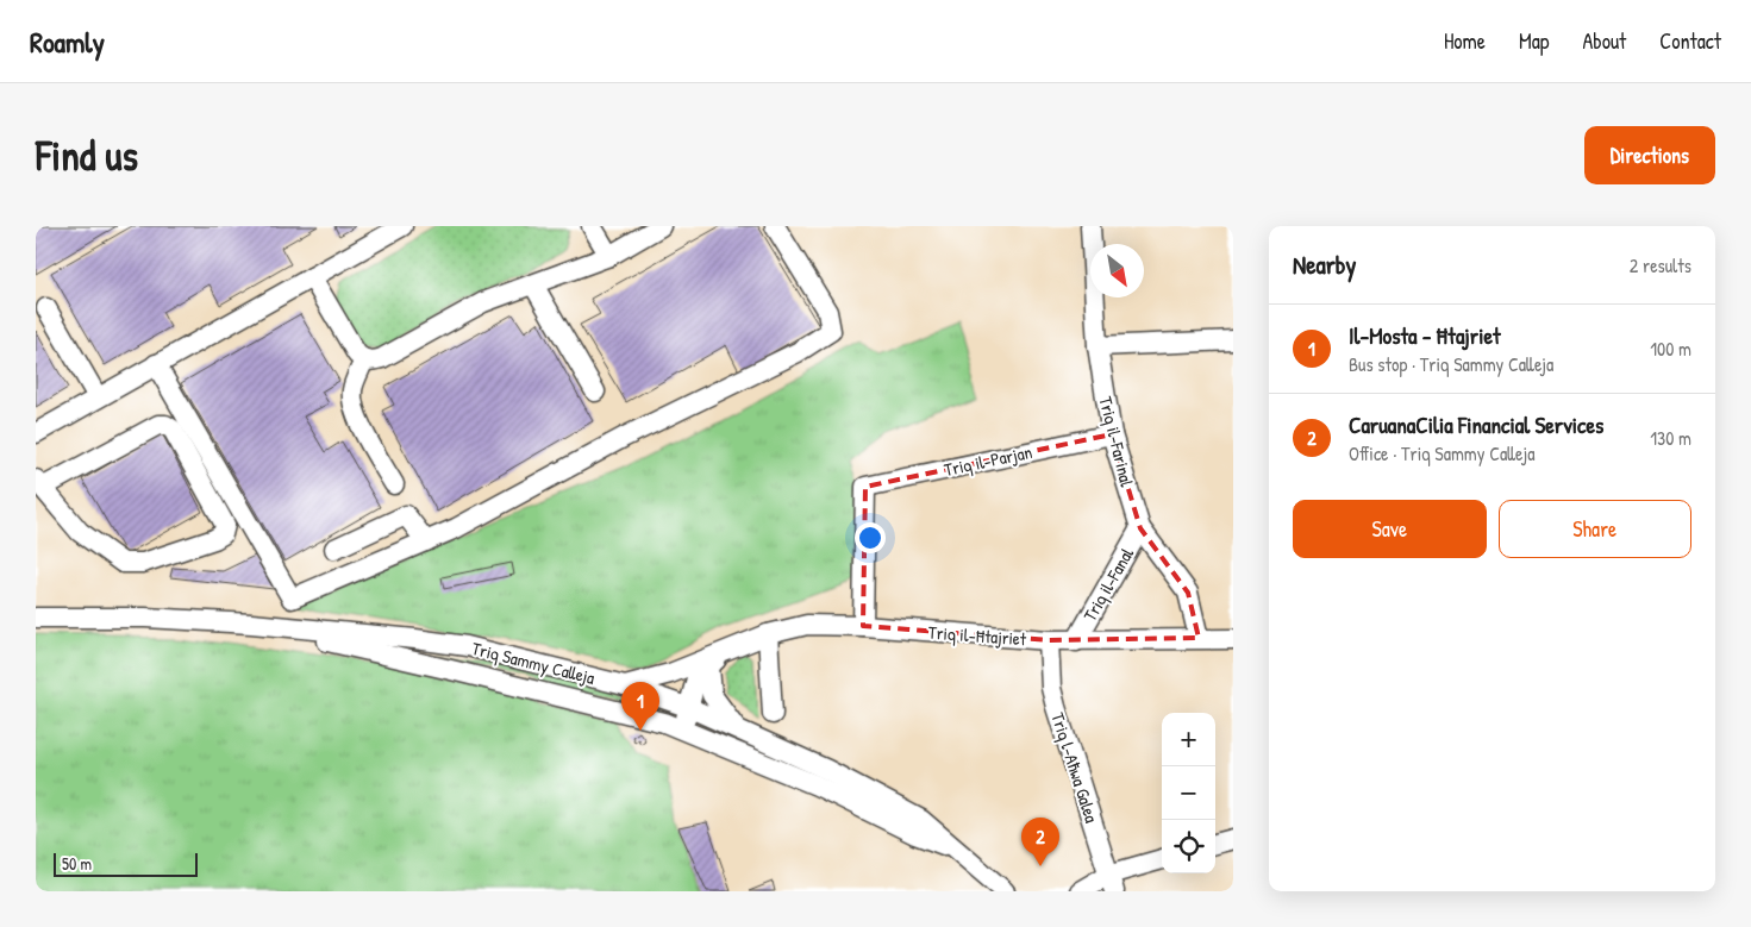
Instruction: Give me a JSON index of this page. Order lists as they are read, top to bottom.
{
  "streets": {
    "street": [
      "Triq il-Farinal",
      "Triq il-Parjan",
      "Triq il-Fanal",
      "Triq il-Ħtajriet",
      "Triq Sammy Calleja",
      "Triq l-Aħwa Galea"
    ]
  },
  "crossings": [
    ["Triq il-Farinal", "Triq il-Parjan"],
    ["Triq il-Farinal", "Triq il-Fanal"],
    ["Triq il-Farinal", "Triq il-Ħtajriet"],
    ["Triq il-Parjan", "Triq il-Ħtajriet"],
    ["Triq il-Fanal", "Triq il-Ħtajriet"],
    ["Triq il-Ħtajriet", "Triq Sammy Calleja"],
    ["Triq il-Ħtajriet", "Triq l-Aħwa Galea"]
  ],
  "scale_bar": "50 m",
  "north": "bottom right",
  "page": {
    "header": "Roamly",
    "nav": [
      "Home",
      "Map",
      "About",
      "Contact"
    ],
    "buttons": [
      "Directions",
      ["Save", "Share"]
    ],
    "title": "Find us",
    "heading": ["Nearby", "2 results"],
    "list": [
      {
        "mark": "1",
        "name": "Il-Mosta - Ħtajriet",
        "note": "Bus stop · Triq Sammy Calleja",
        "value": "100 m"
      },
      {
        "mark": "2",
        "name": "CaruanaCilia Financial Services",
        "note": "Office · Triq Sammy Calleja",
        "value": "130 m"
      }
    ],
    "pins": ["1", "2"],
    "map_buttons": ["+", "−"],
    "scale": "50 m"
  }
}
